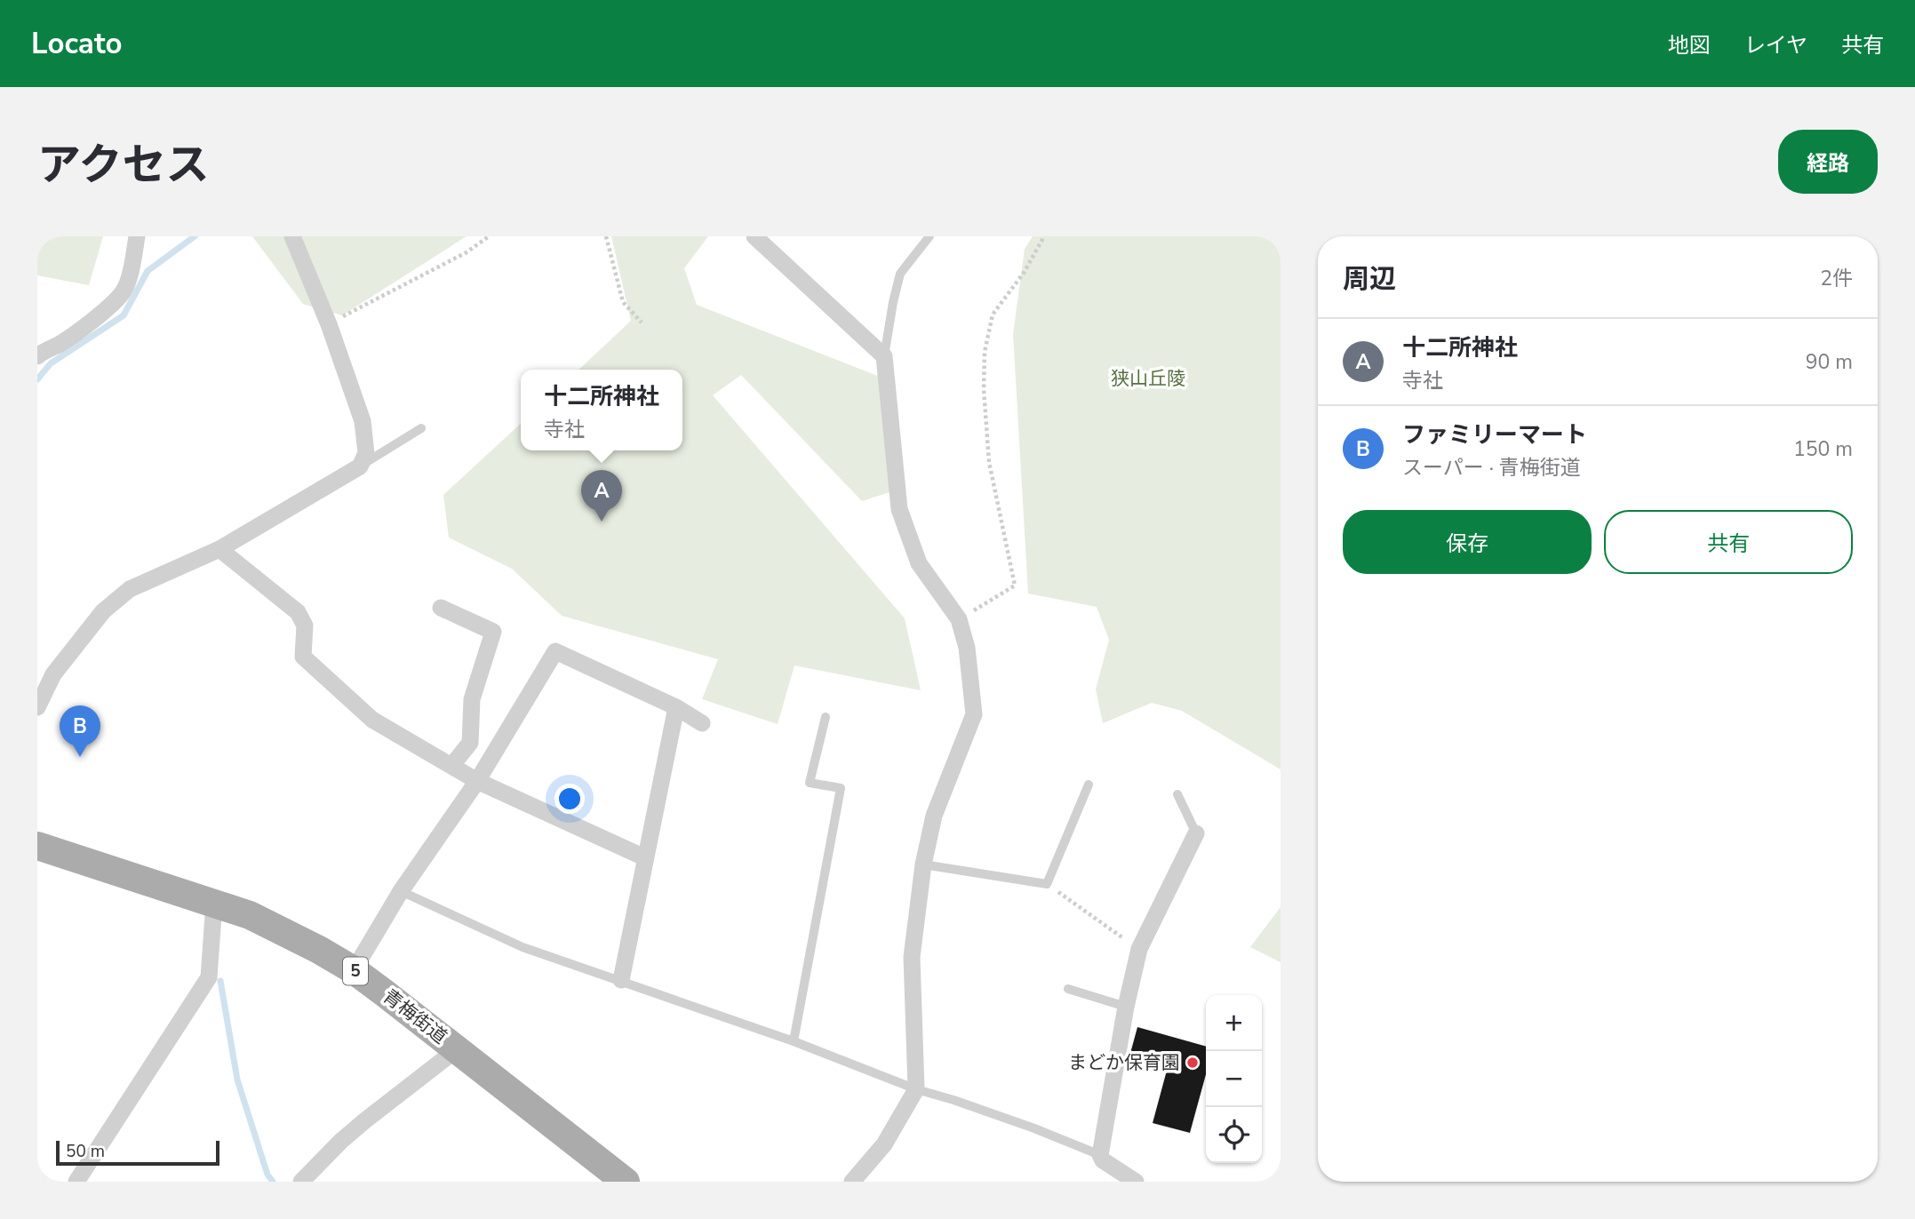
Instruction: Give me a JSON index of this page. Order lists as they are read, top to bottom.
{
  "streets": {
    "main road": ["5", "青梅街道"]
  },
  "parks": ["狭山丘陵"],
  "places": ["まどか保育園"],
  "scale_bar": "50 m",
  "page": {
    "header": "Locato",
    "nav": ["地図", "レイヤ", "共有"],
    "title": "アクセス",
    "buttons": [
      "経路",
      ["保存", "共有"]
    ],
    "heading": ["周辺", "2件"],
    "list": [
      {
        "mark": "A",
        "name": "十二所神社",
        "note": "寺社",
        "value": "90 m"
      },
      {
        "mark": "B",
        "name": "ファミリーマート",
        "note": "スーパー · 青梅街道",
        "value": "150 m"
      }
    ],
    "popup": ["十二所神社", "寺社"],
    "pins": ["A", "B"],
    "map_buttons": ["+", "−"],
    "scale": "50 m"
  }
}
